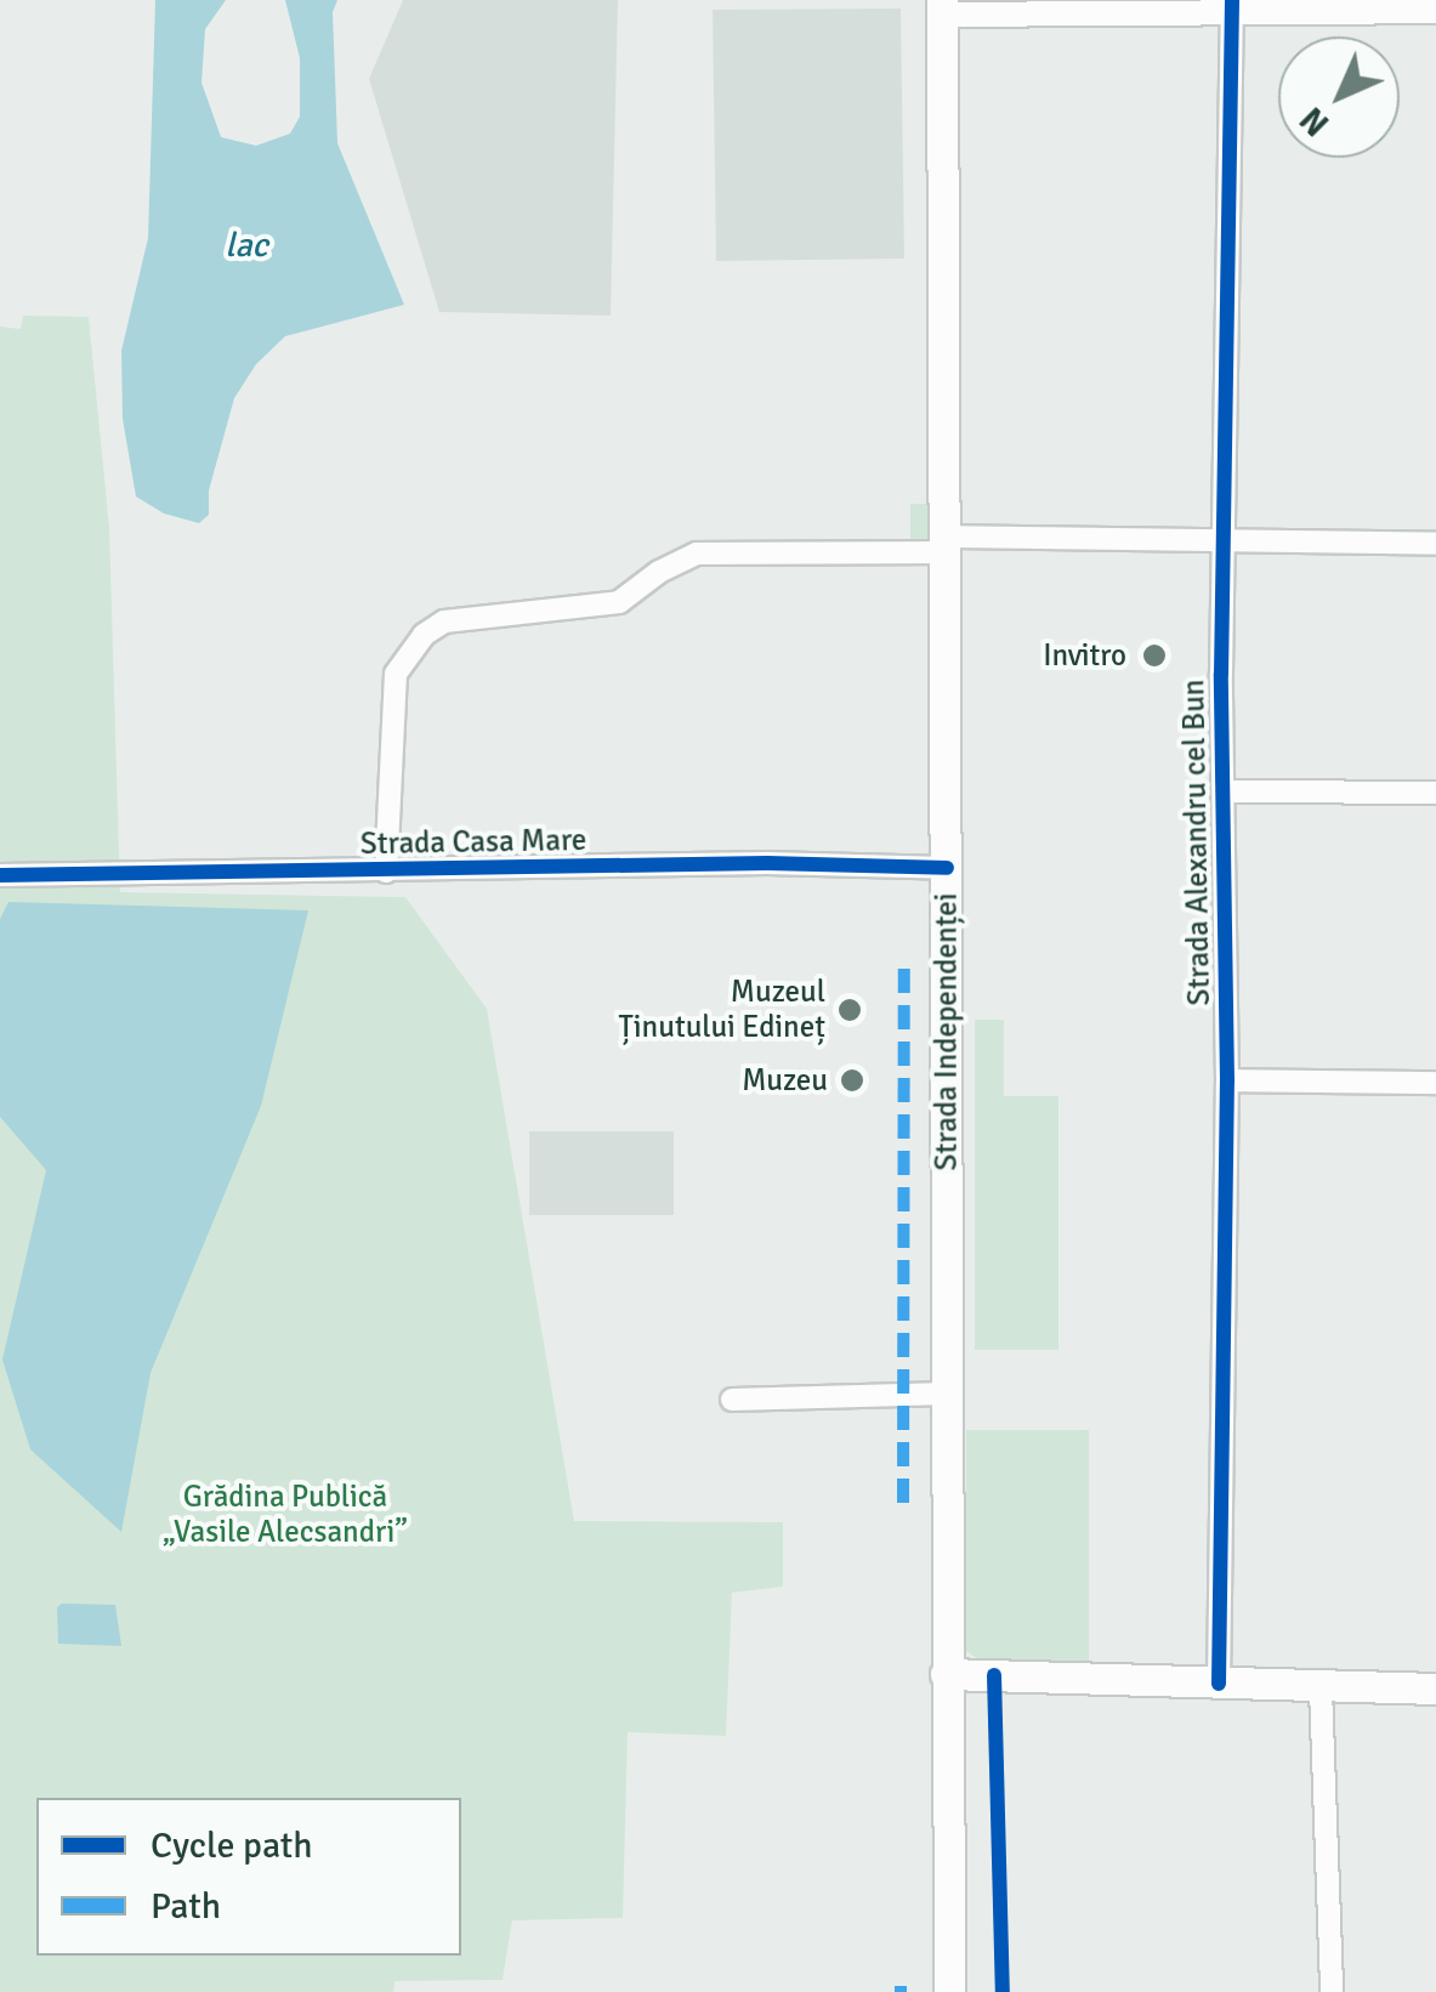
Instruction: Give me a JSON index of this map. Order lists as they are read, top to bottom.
{
  "streets": {
    "main road": ["Strada Independenței"],
    "street": ["Strada Casa Mare", "Strada Alexandru cel Bun"]
  },
  "crossings": [
    ["Strada Casa Mare", "Strada Independenței"]
  ],
  "water": ["lac"],
  "parks": ["Grădina Publică „Vasile Alecsandri”"],
  "places": ["Invitro", "Muzeul Ținutului Edineț", "Muzeu"],
  "legend": ["Cycle path", "Path"],
  "north": "bottom left"
}
